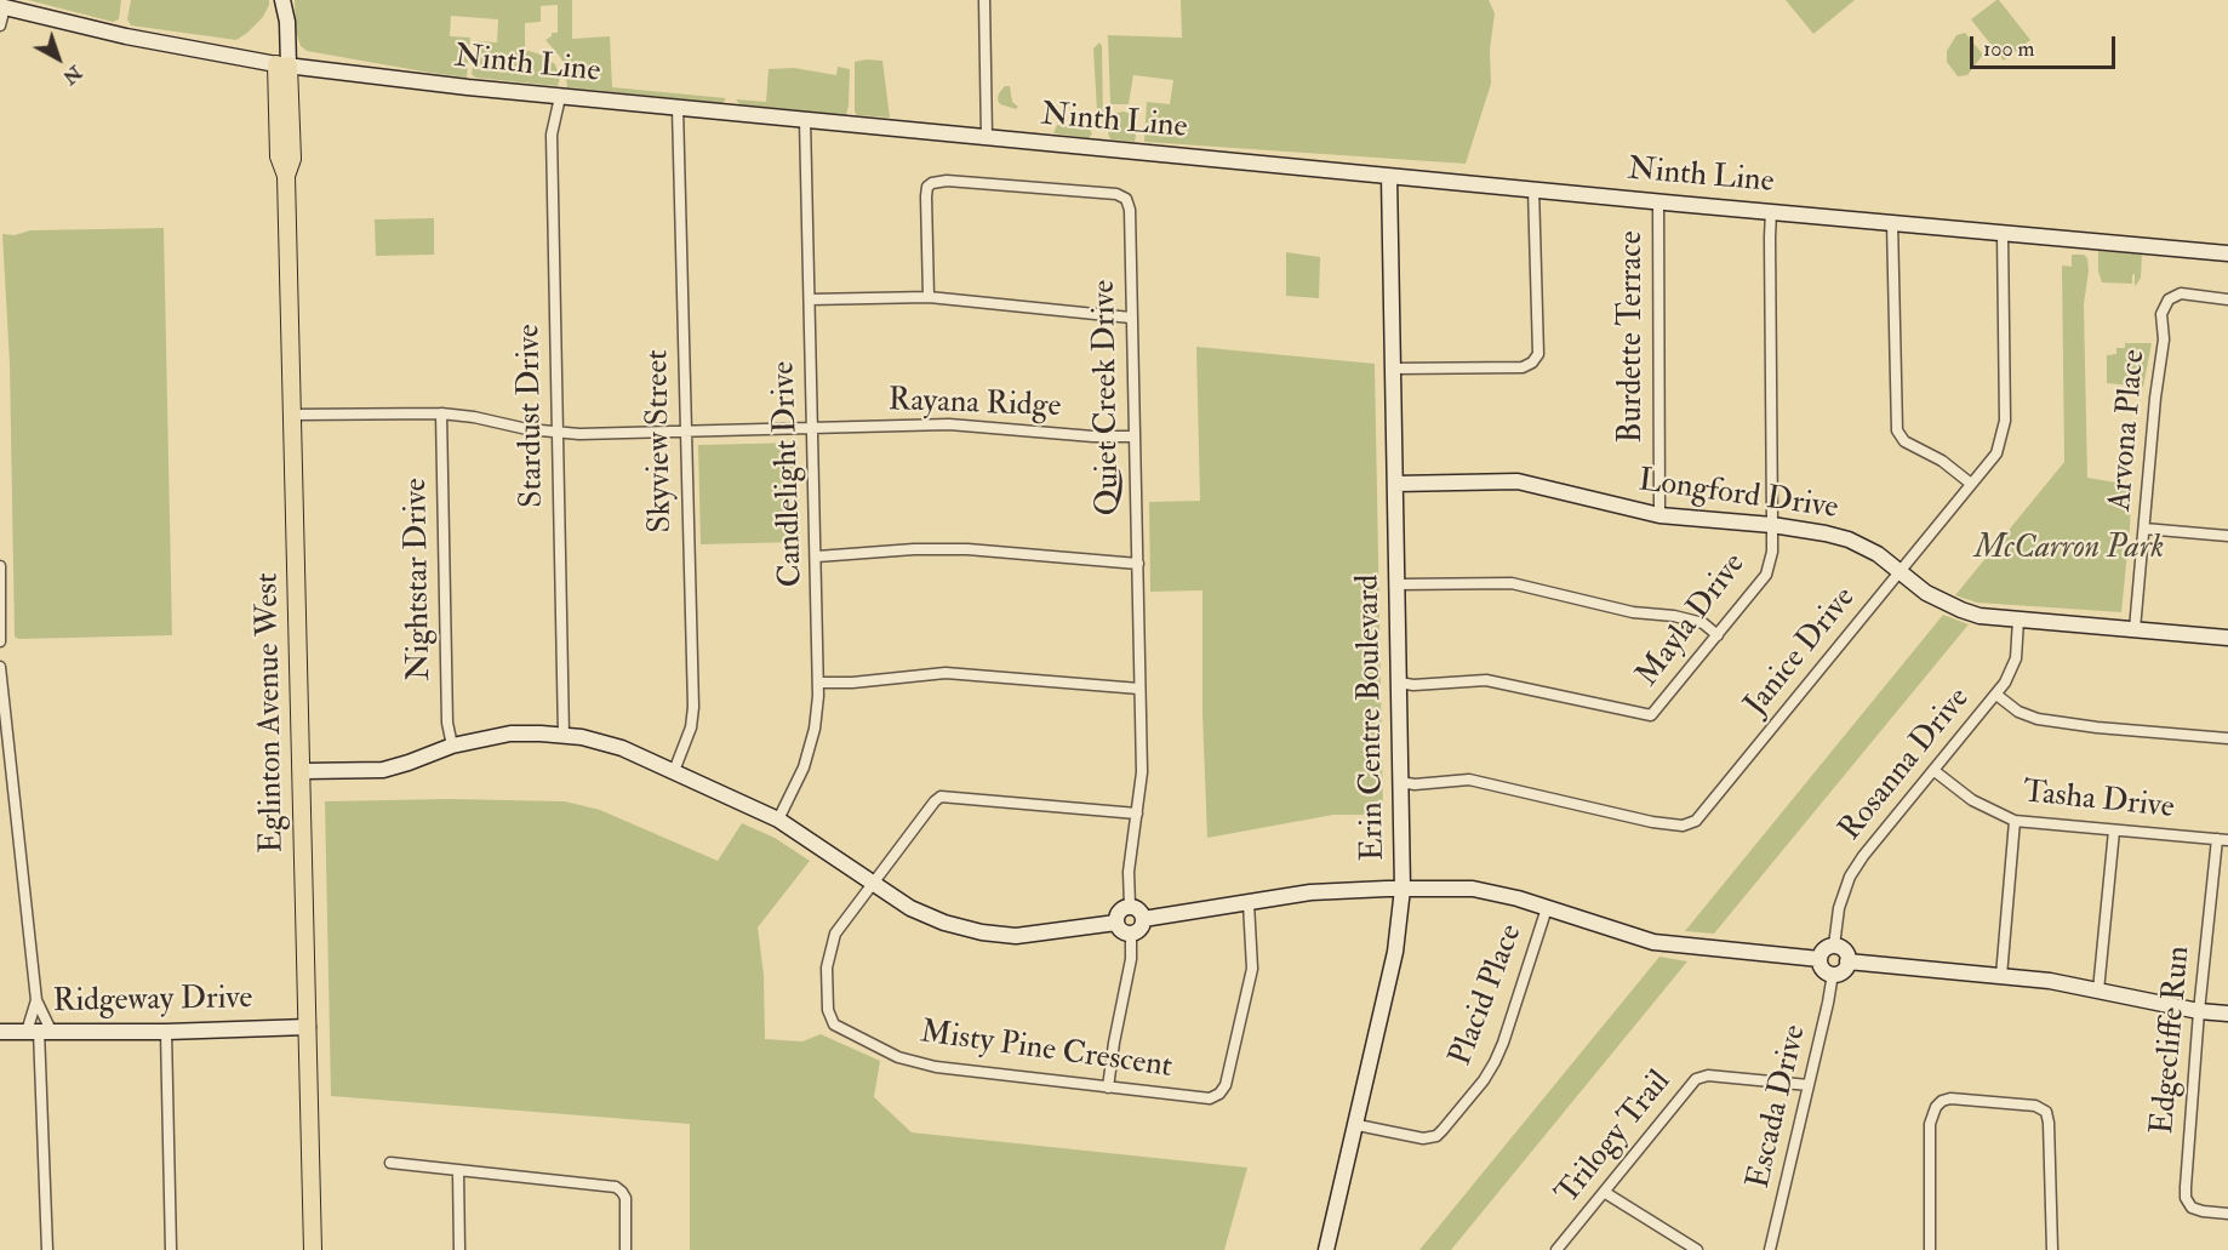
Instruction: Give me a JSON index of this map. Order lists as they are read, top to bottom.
{
  "streets": {
    "main road": ["Eglinton Avenue West"],
    "street": [
      "Ninth Line",
      "Burdette Terrace",
      "Quiet Creek Drive",
      "Rayana Ridge",
      "Stardust Drive",
      "Arvona Place",
      "Skyview Street",
      "Candlelight Drive",
      "Longford Drive",
      "Nightstar Drive",
      "Mayla Drive",
      "Janice Drive",
      "Erin Centre Boulevard",
      "Rosanna Drive",
      "Tasha Drive",
      "Placid Place",
      "Ridgeway Drive",
      "Edgecliffe Run",
      "Misty Pine Crescent",
      "Escada Drive",
      "Trilogy Trail"
    ]
  },
  "crossings": [
    ["Ninth Line", "Burdette Terrace"],
    ["Ninth Line", "Stardust Drive"],
    ["Ninth Line", "Skyview Street"],
    ["Ninth Line", "Candlelight Drive"],
    ["Ninth Line", "Mayla Drive"],
    ["Ninth Line", "Janice Drive"],
    ["Ninth Line", "Eglinton Avenue West"],
    ["Ninth Line", "Erin Centre Boulevard"],
    ["Burdette Terrace", "Longford Drive"],
    ["Quiet Creek Drive", "Rayana Ridge"],
    ["Rayana Ridge", "Stardust Drive"],
    ["Rayana Ridge", "Skyview Street"],
    ["Rayana Ridge", "Candlelight Drive"],
    ["Rayana Ridge", "Nightstar Drive"],
    ["Rayana Ridge", "Eglinton Avenue West"],
    ["Arvona Place", "Longford Drive"],
    ["Longford Drive", "Mayla Drive"],
    ["Longford Drive", "Janice Drive"],
    ["Longford Drive", "Erin Centre Boulevard"],
    ["Longford Drive", "Rosanna Drive"],
    ["Mayla Drive", "Erin Centre Boulevard"],
    ["Janice Drive", "Erin Centre Boulevard"],
    ["Eglinton Avenue West", "Ridgeway Drive"],
    ["Erin Centre Boulevard", "Placid Place"],
    ["Rosanna Drive", "Tasha Drive"],
    ["Rosanna Drive", "Escada Drive"],
    ["Tasha Drive", "Edgecliffe Run"],
    ["Escada Drive", "Trilogy Trail"]
  ],
  "parks": ["McCarron Park"],
  "scale_bar": "100 m",
  "north": "bottom right"
}
